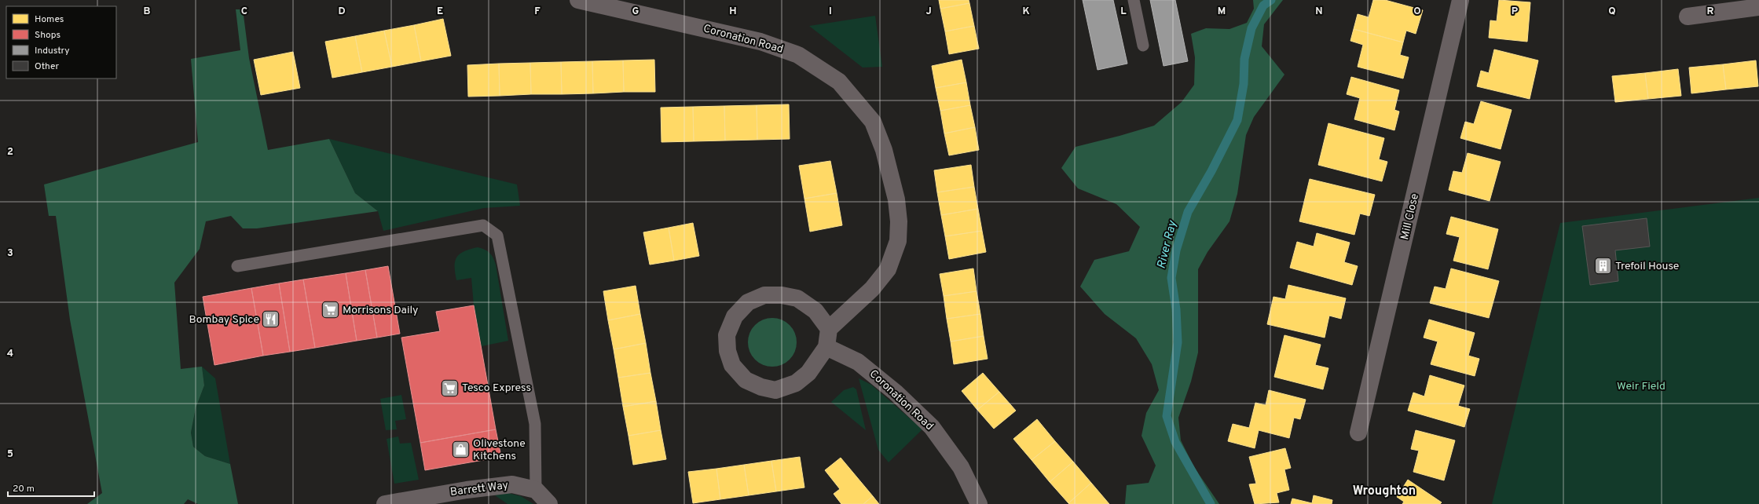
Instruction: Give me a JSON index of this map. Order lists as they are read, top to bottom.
{
  "streets": {
    "street": ["Coronation Road", "Mill Close", "Barrett Way"]
  },
  "districts": ["Wroughton"],
  "water": ["River Ray"],
  "parks": ["Weir Field"],
  "places": {
    "building": ["Trefoil House"],
    "supermarket": ["Morrisons Daily", "Tesco Express"],
    "restaurant": ["Bombay Spice"],
    "shop": ["Olivestone Kitchens"]
  },
  "legend": [
    "Homes",
    "Shops",
    "Industry",
    "Other"
  ],
  "scale_bar": "20 m",
  "grid": {
    "columns": [
      "B",
      "C",
      "D",
      "E",
      "F",
      "G",
      "H",
      "I",
      "J",
      "K",
      "L",
      "M",
      "N",
      "O",
      "P",
      "Q",
      "R"
    ],
    "rows": [
      "2",
      "3",
      "4",
      "5"
    ]
  }
}
